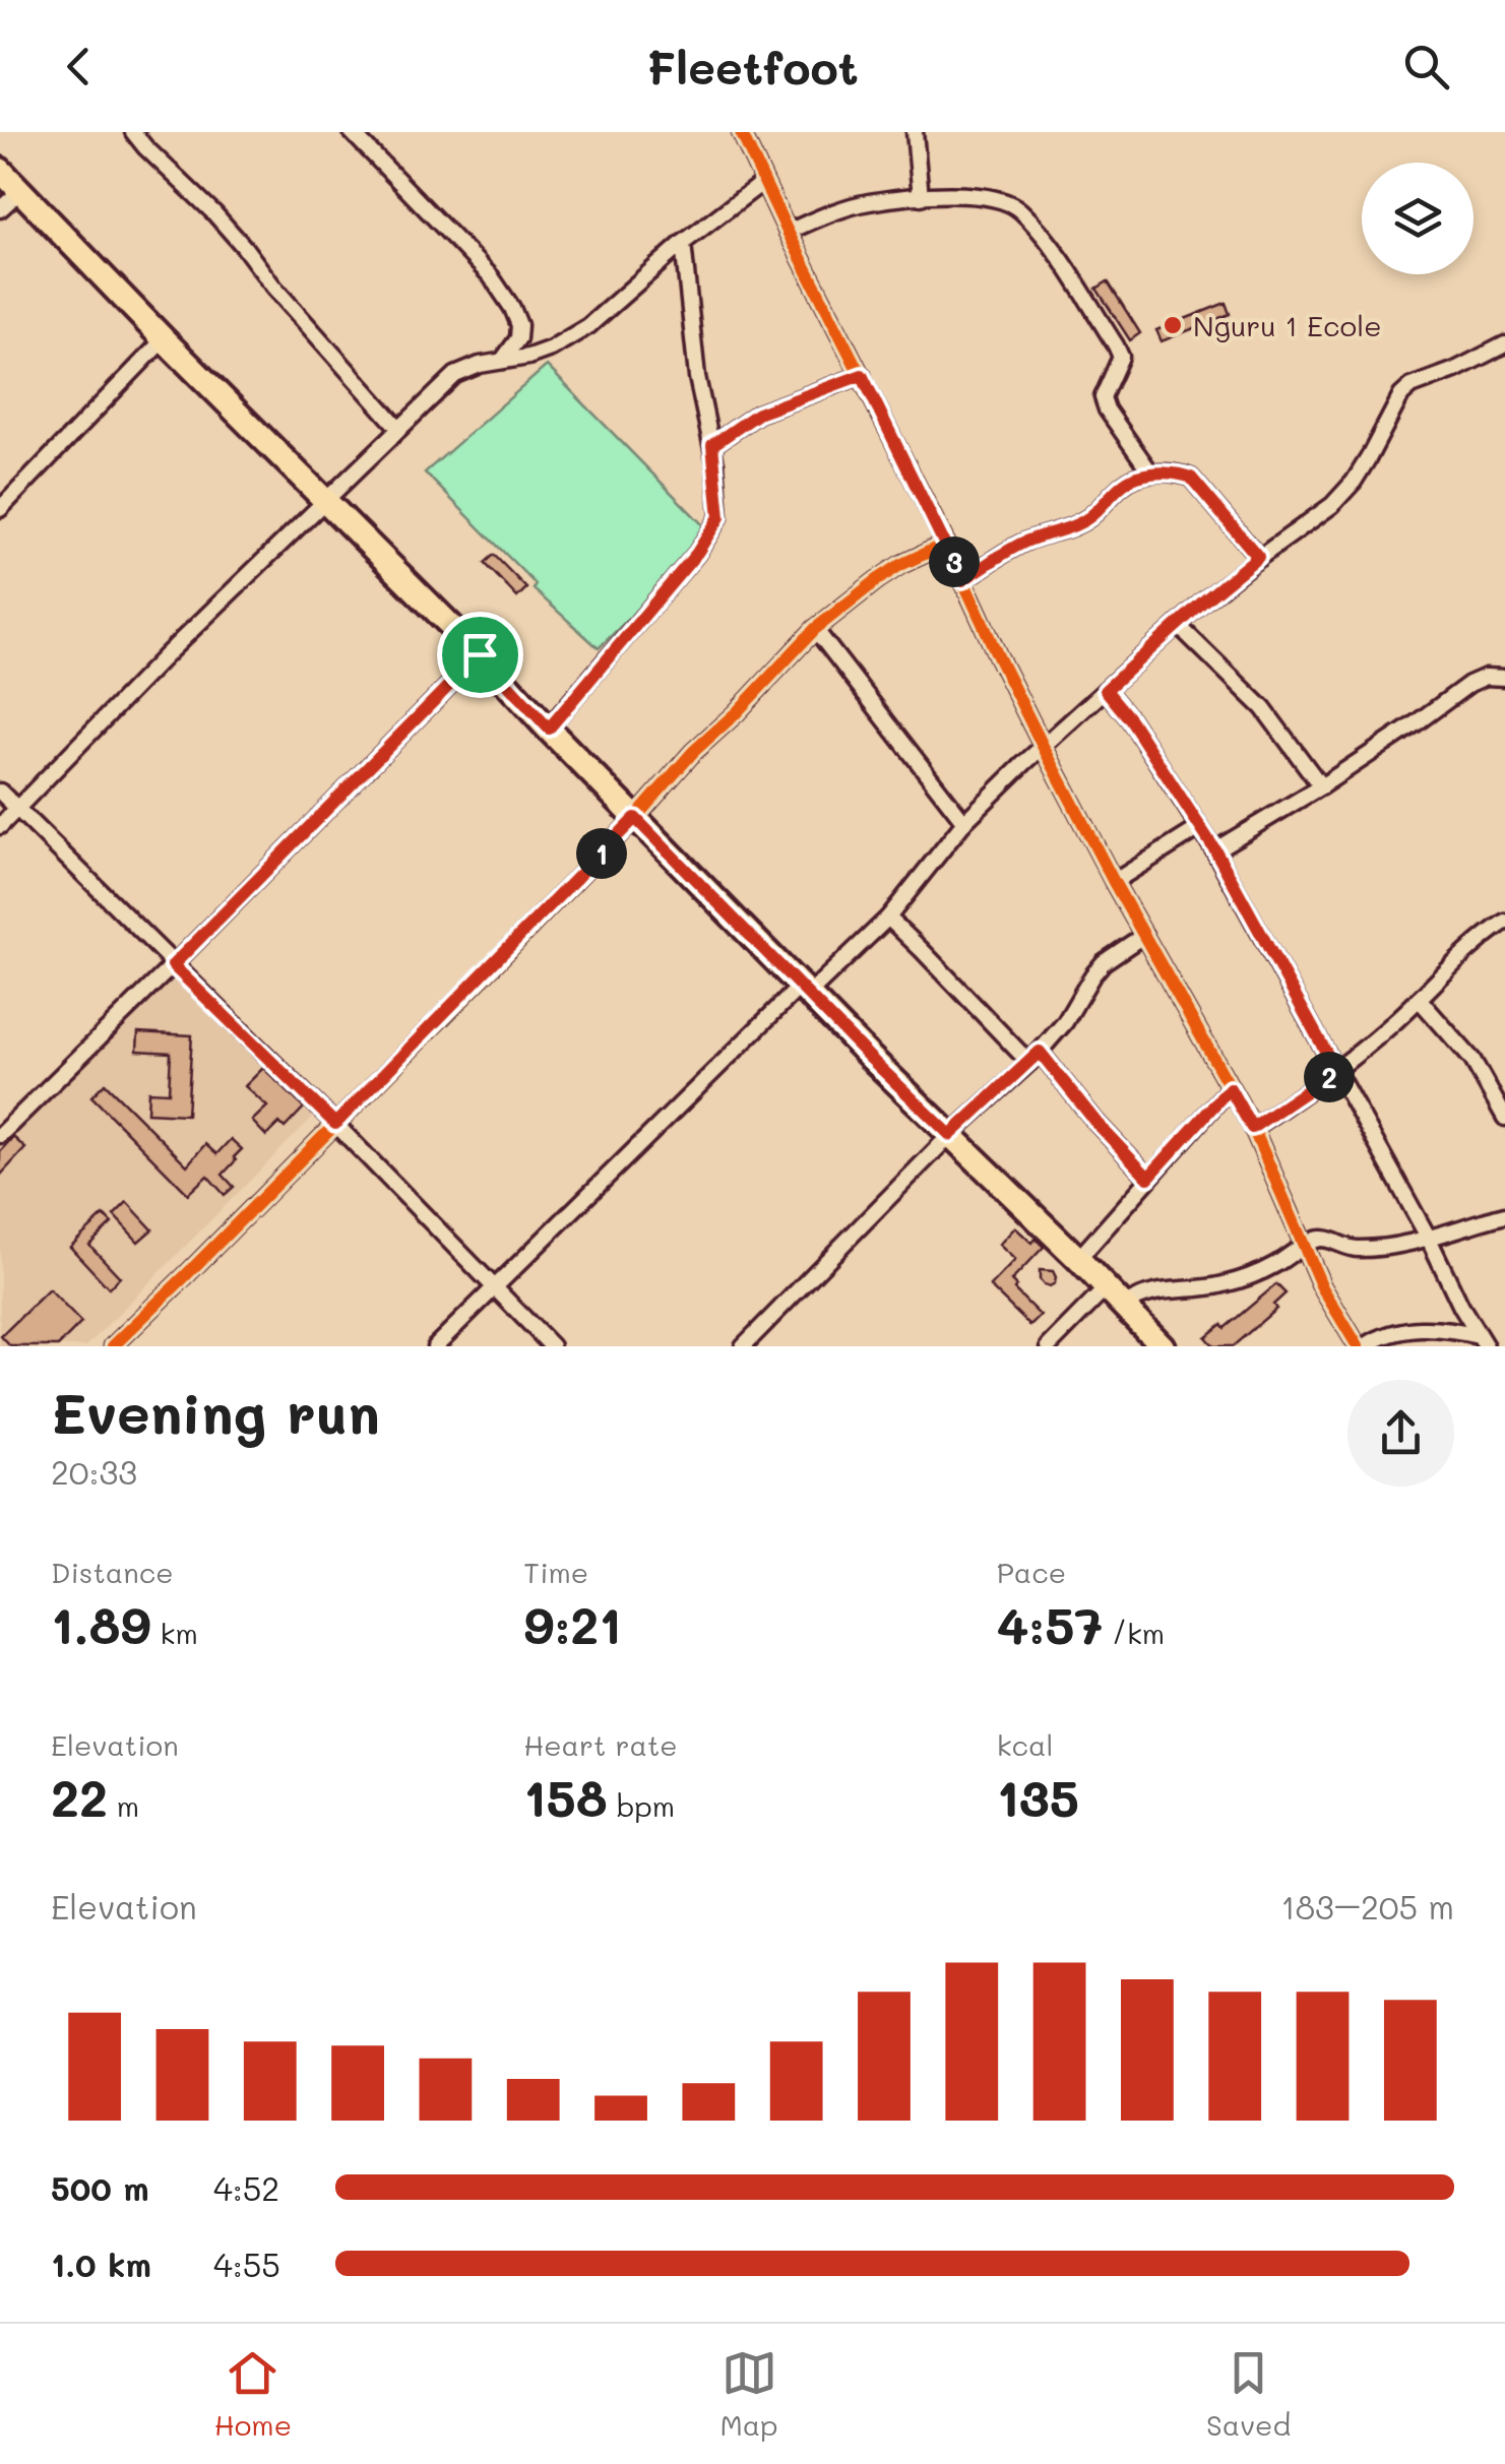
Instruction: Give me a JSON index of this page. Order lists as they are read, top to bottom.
{
  "places": ["Nguru 1 Ecole"],
  "page": {
    "header": "Fleetfoot",
    "pins": ["3", "1", "2"],
    "heading": ["Evening run", "20:33"],
    "stats": [
      ["Distance", "1.89 km"],
      ["Time", "9:21"],
      ["Pace", "4:57 /km"],
      ["Elevation", "22 m"],
      ["Heart rate", "158 bpm"],
      ["kcal", "135"]
    ],
    "chart": ["Elevation", "183–205 m"],
    "list": [
      {
        "name": "500 m",
        "note": "4:52"
      },
      {
        "name": "1.0 km",
        "note": "4:55"
      }
    ],
    "tabs": ["Home", "Map", "Saved"]
  }
}
